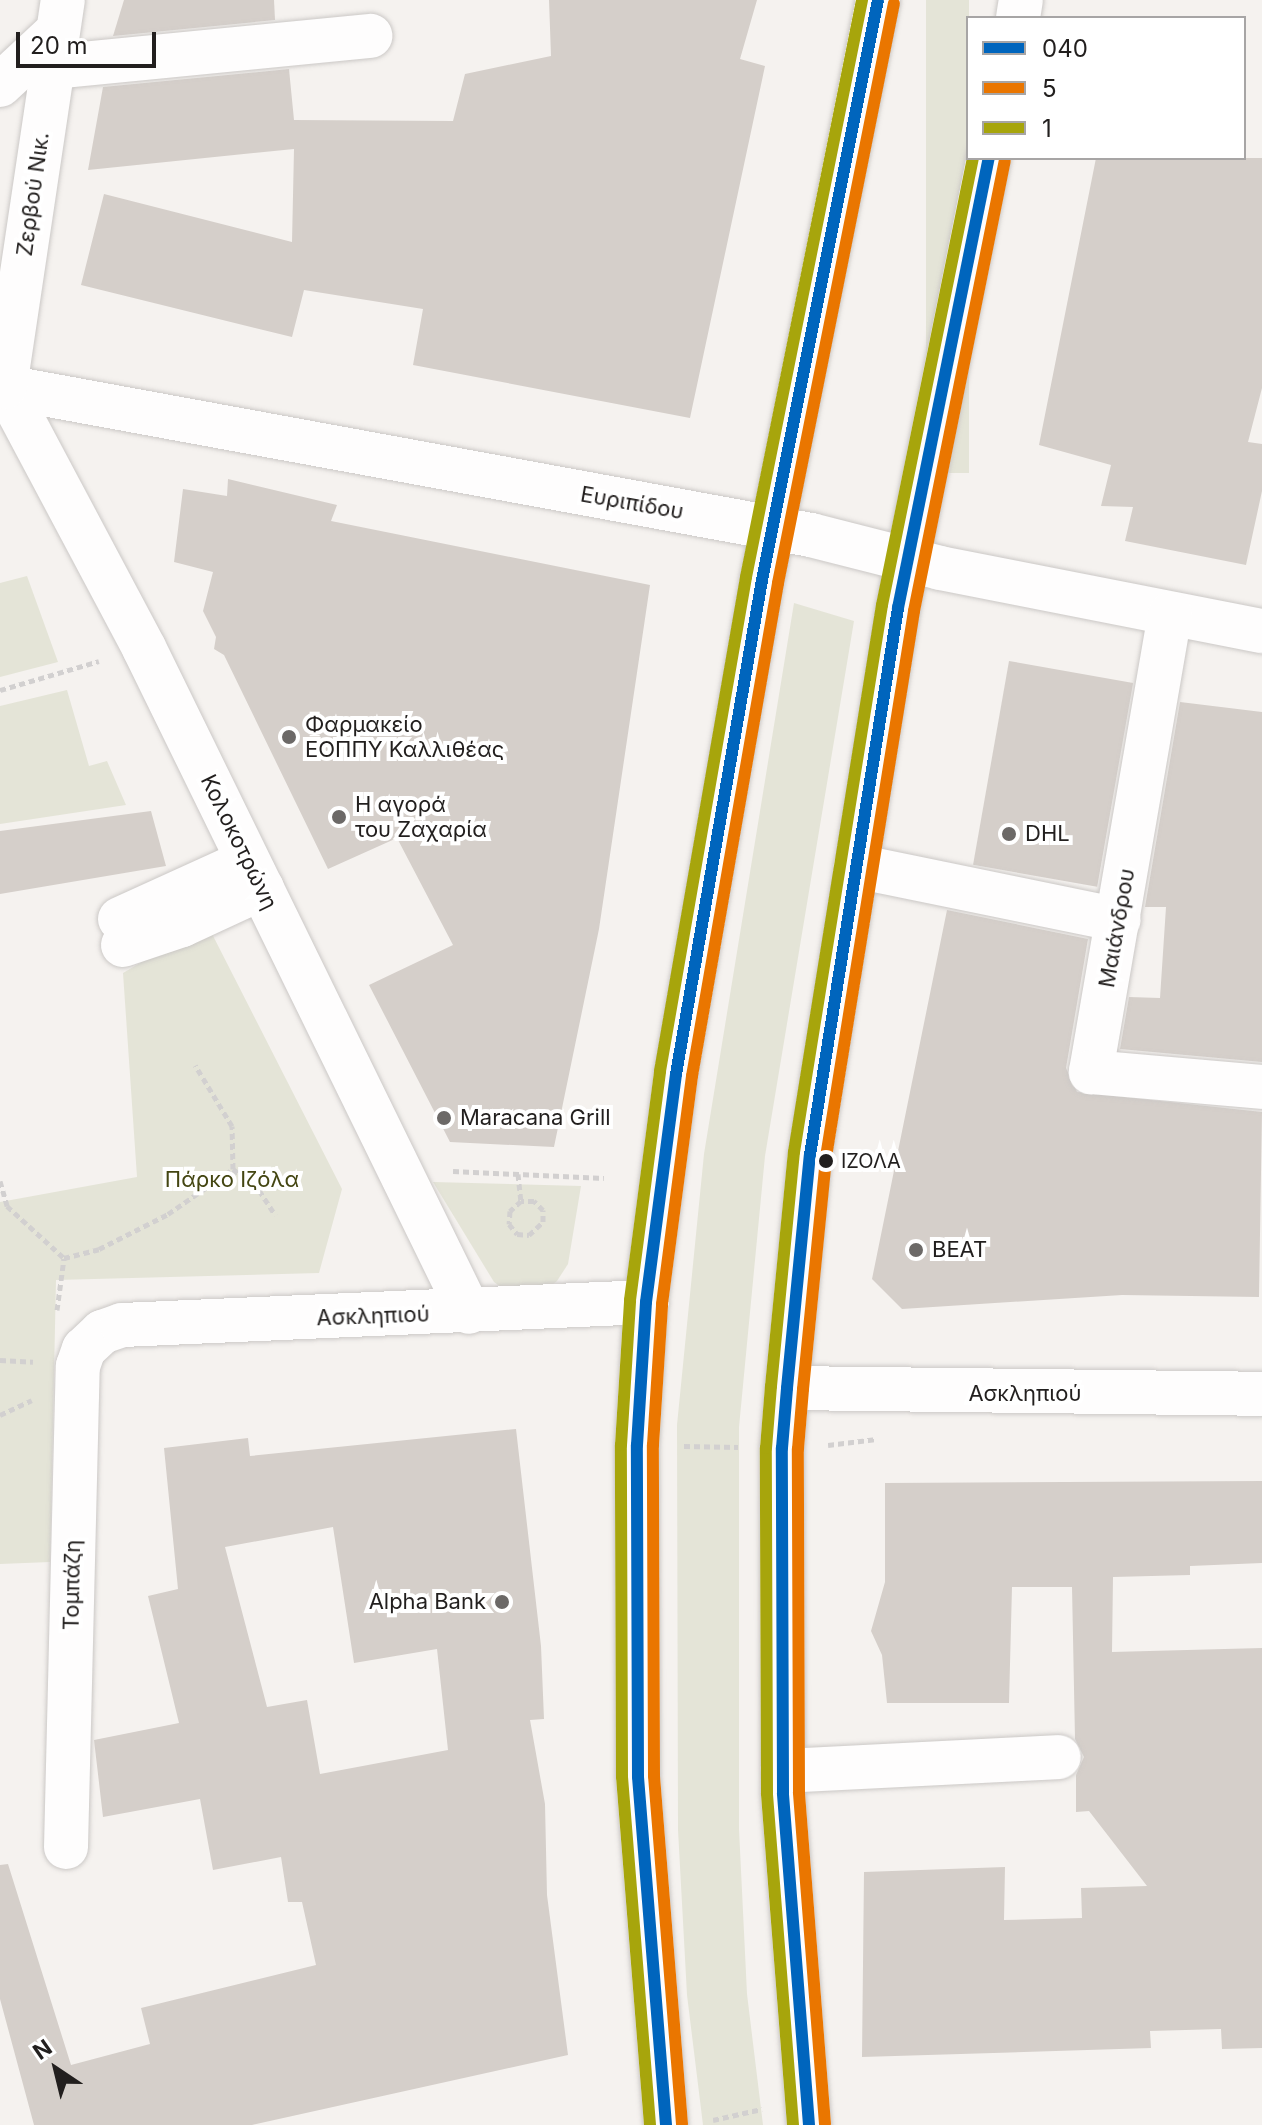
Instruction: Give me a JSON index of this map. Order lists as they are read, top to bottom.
{
  "streets": {
    "street": [
      "Ζερβού Νικ.",
      "Ευριπίδου",
      "Κολοκοτρώνη",
      "Μαιάνδρου",
      "Ασκληπιού",
      "Τομπάζη"
    ]
  },
  "crossings": [
    ["Ζερβού Νικ.", "Ευριπίδου"],
    ["Ζερβού Νικ.", "Κολοκοτρώνη"],
    ["Ευριπίδου", "Κολοκοτρώνη"],
    ["Ευριπίδου", "Μαιάνδρου"],
    ["Κολοκοτρώνη", "Ασκληπιού"],
    ["Ασκληπιού", "Τομπάζη"]
  ],
  "parks": ["Πάρκο Ιζόλα"],
  "places": [
    "Φαρμακείο ΕΟΠΠΥ Καλλιθέας",
    "Η αγορά του Ζαχαρία",
    "DHL",
    "Maracana Grill",
    "ΙΖΟΛΑ",
    "ΒΕΑΤ",
    "Alpha Bank"
  ],
  "lines": ["transit line 040", "transit line 1", "transit line 5"],
  "legend": ["040", "5", "1"],
  "scale_bar": "20 m",
  "north": "top left"
}
